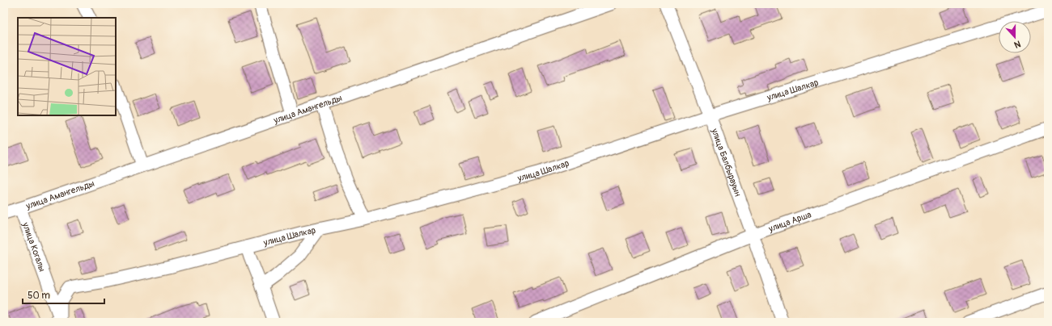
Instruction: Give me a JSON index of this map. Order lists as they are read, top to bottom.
{
  "streets": {
    "street": [
      "улица Шалкар",
      "улица Амангельды",
      "улица Балбырауын",
      "улица Арша",
      "улица Когалы"
    ]
  },
  "crossings": [
    ["улица Шалкар", "улица Балбырауын"],
    ["улица Шалкар", "улица Когалы"],
    ["улица Амангельды", "улица Когалы"],
    ["улица Балбырауын", "улица Арша"]
  ],
  "scale_bar": "50 m",
  "north": "bottom"
}
